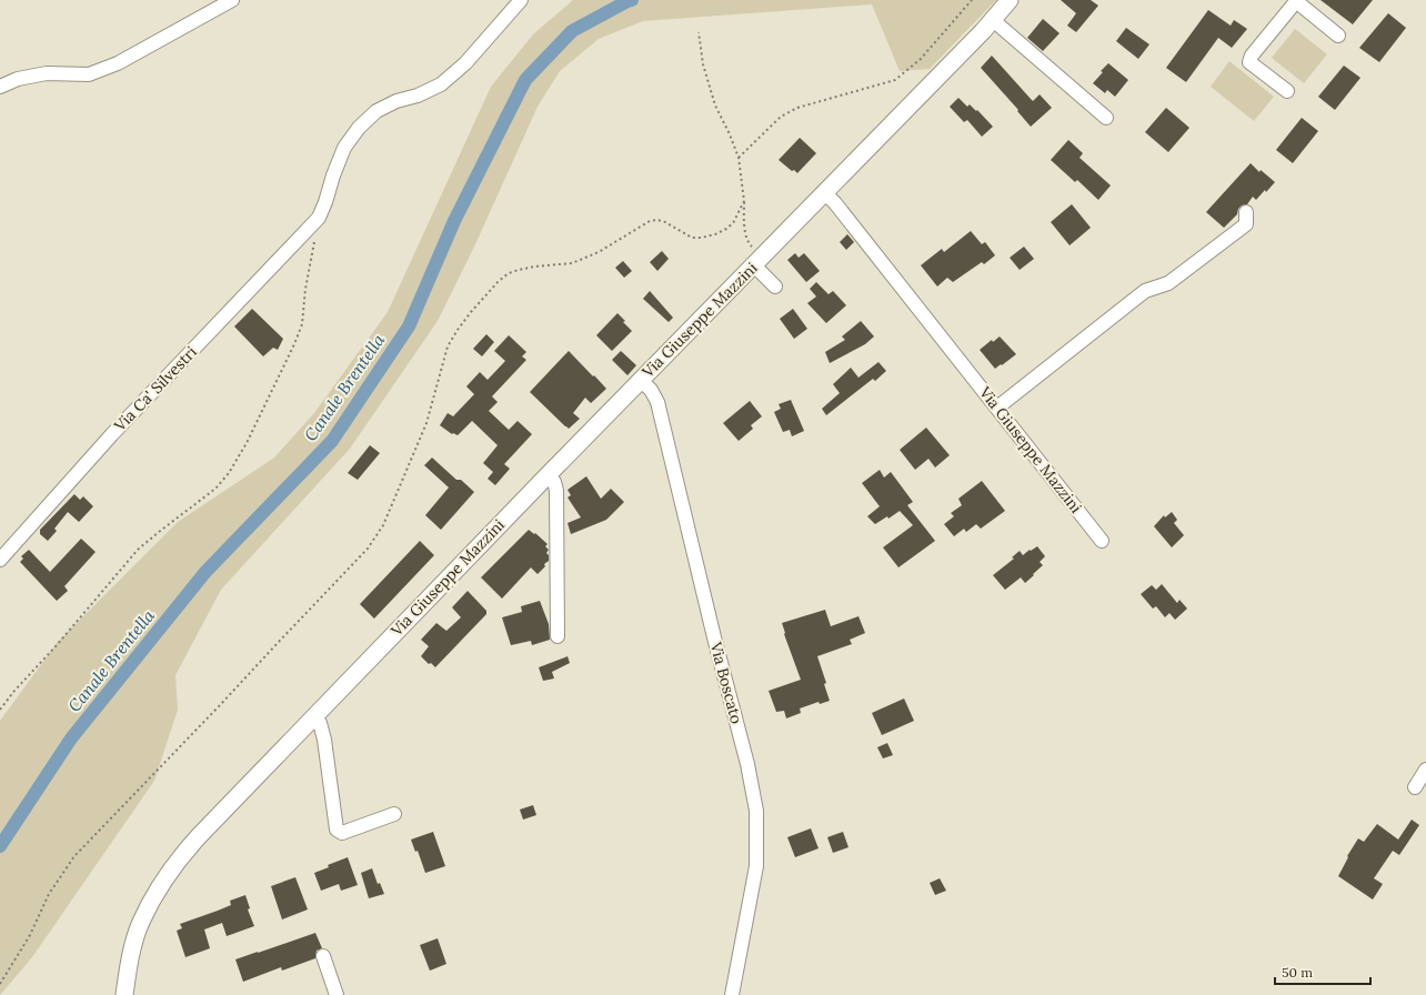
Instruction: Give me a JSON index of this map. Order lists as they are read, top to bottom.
{
  "streets": {
    "main road": ["Via Giuseppe Mazzini"],
    "street": ["Via Ca' Silvestri", "Via Boscato"]
  },
  "crossings": [
    ["Via Giuseppe Mazzini", "Via Boscato"]
  ],
  "water": ["Canale Brentella"],
  "scale_bar": "50 m"
}
